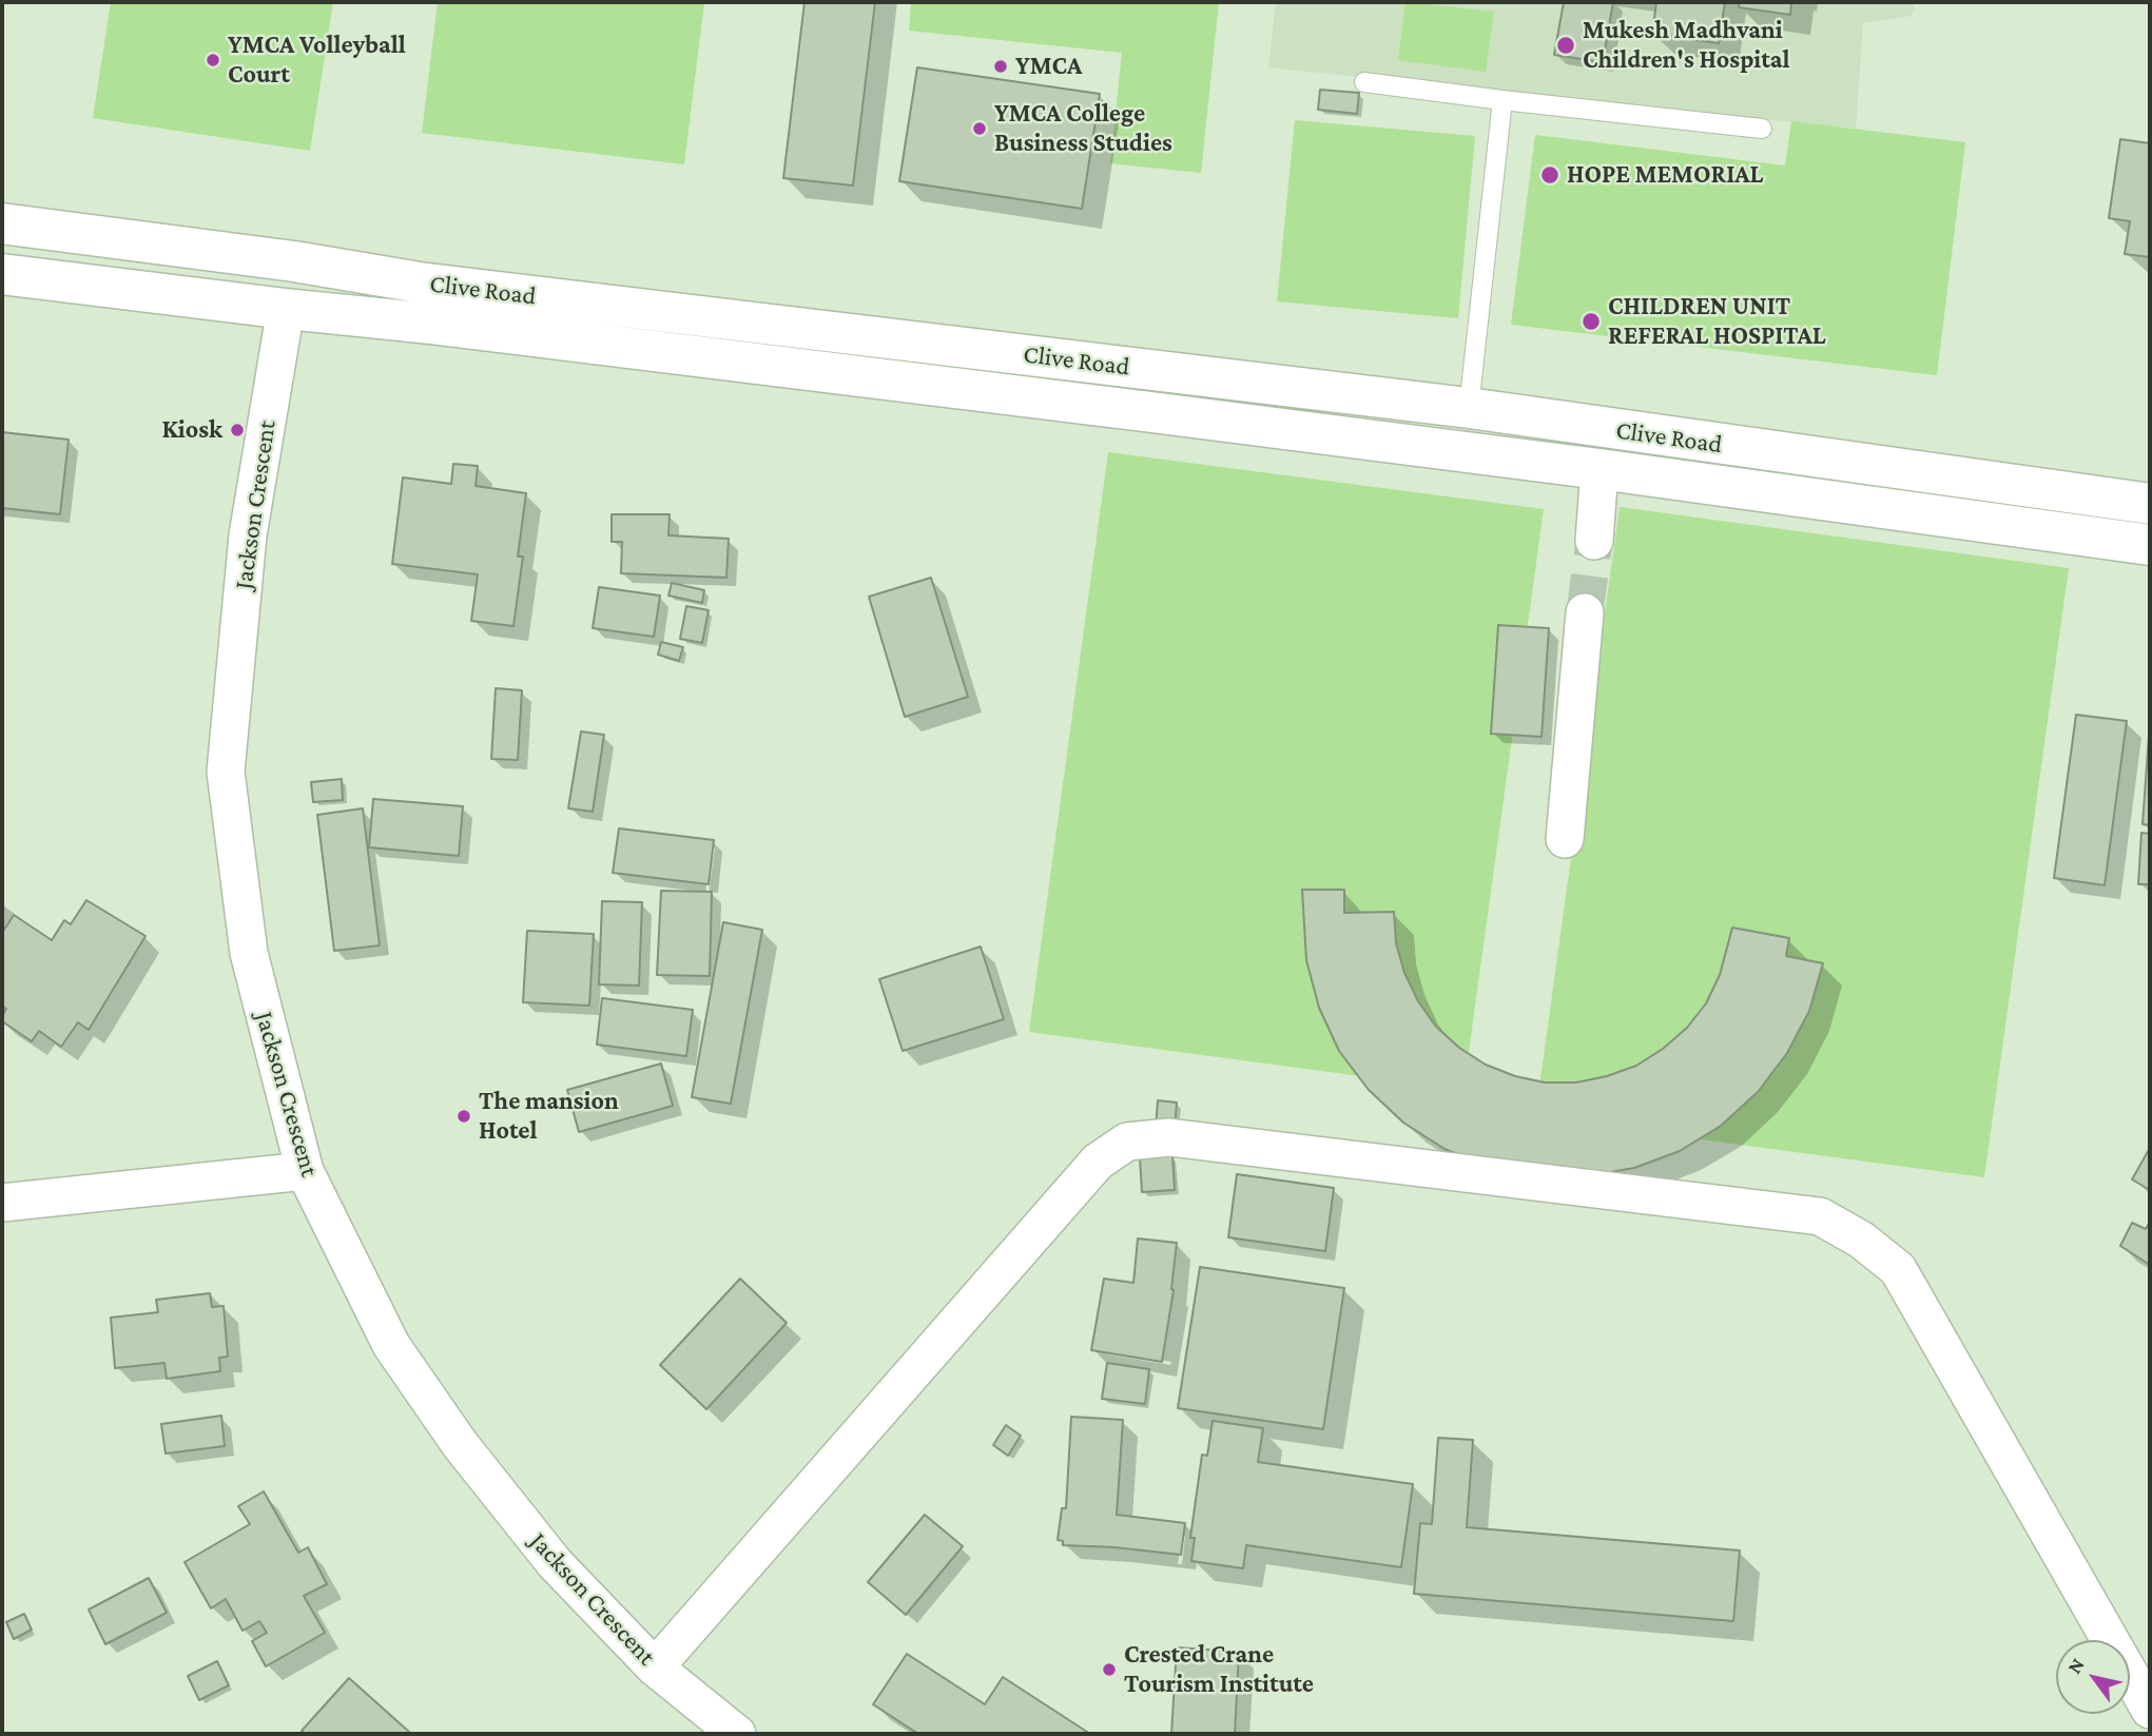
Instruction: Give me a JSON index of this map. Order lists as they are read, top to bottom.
{
  "streets": {
    "street": ["Clive Road", "Jackson Crescent"]
  },
  "crossings": [
    ["Clive Road", "Jackson Crescent"]
  ],
  "places": [
    "Mukesh Madhvani Children's Hospital",
    "YMCA Volleyball Court",
    "YMCA",
    "YMCA College Business Studies",
    "HOPE MEMORIAL",
    "CHILDREN UNIT REFERAL HOSPITAL",
    "Kiosk",
    "The mansion Hotel",
    "Crested Crane Tourism Institute"
  ],
  "north": "top left"
}
